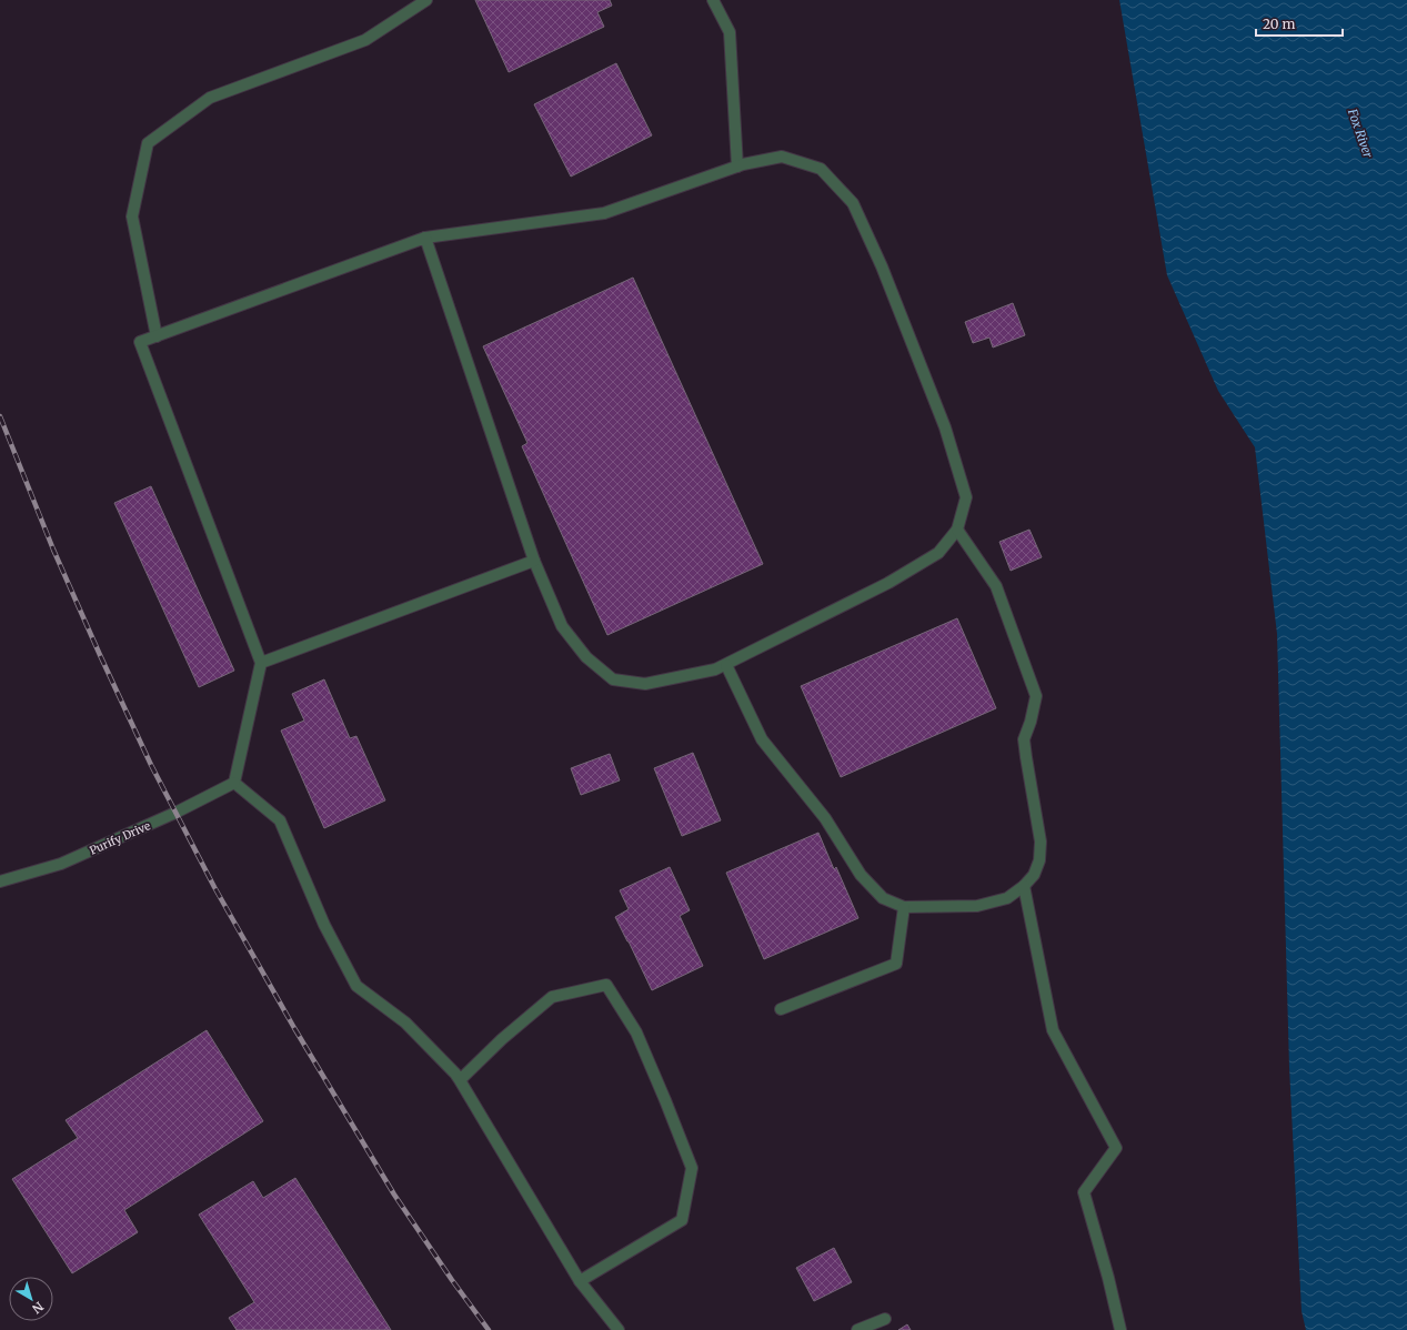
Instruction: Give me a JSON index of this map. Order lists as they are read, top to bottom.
{
  "streets": {
    "street": ["Purify Drive"]
  },
  "water": ["Fox River"],
  "scale_bar": "20 m",
  "north": "bottom right"
}
